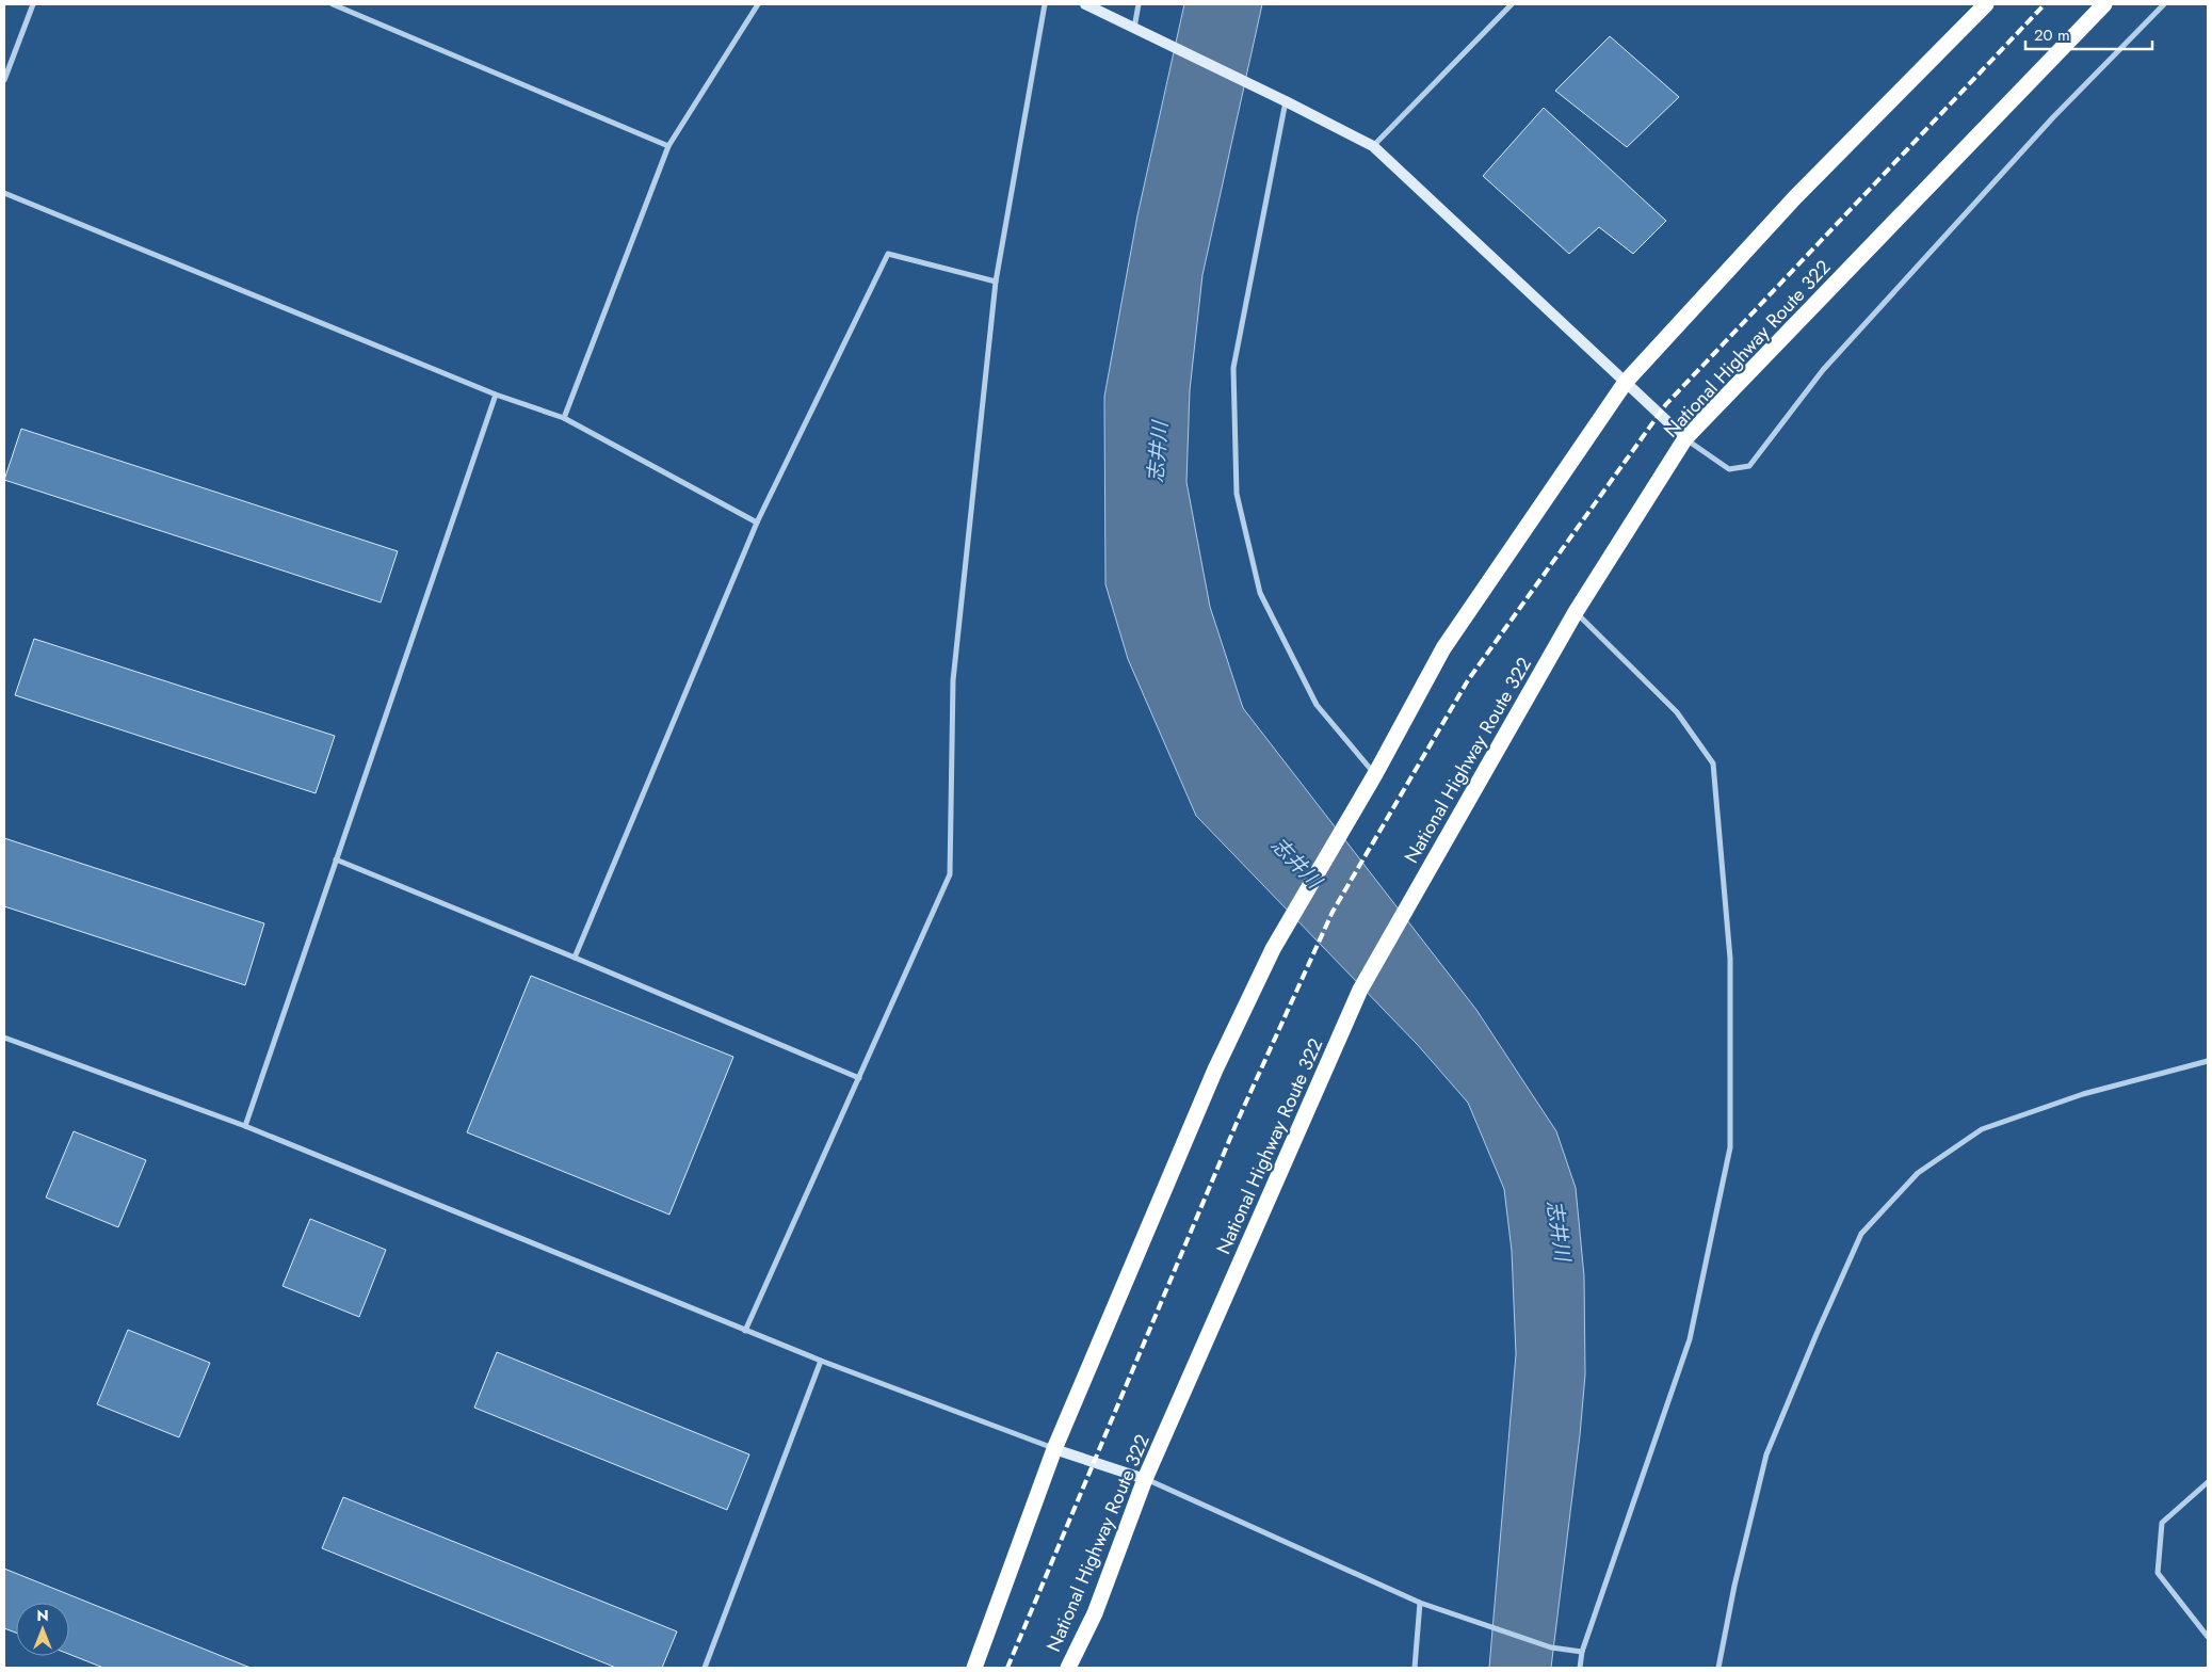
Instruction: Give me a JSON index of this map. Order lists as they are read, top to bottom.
{
  "streets": {
    "highway": ["National Highway Route 322"]
  },
  "water": ["志井川"],
  "scale_bar": "20 m",
  "north": "top"
}
